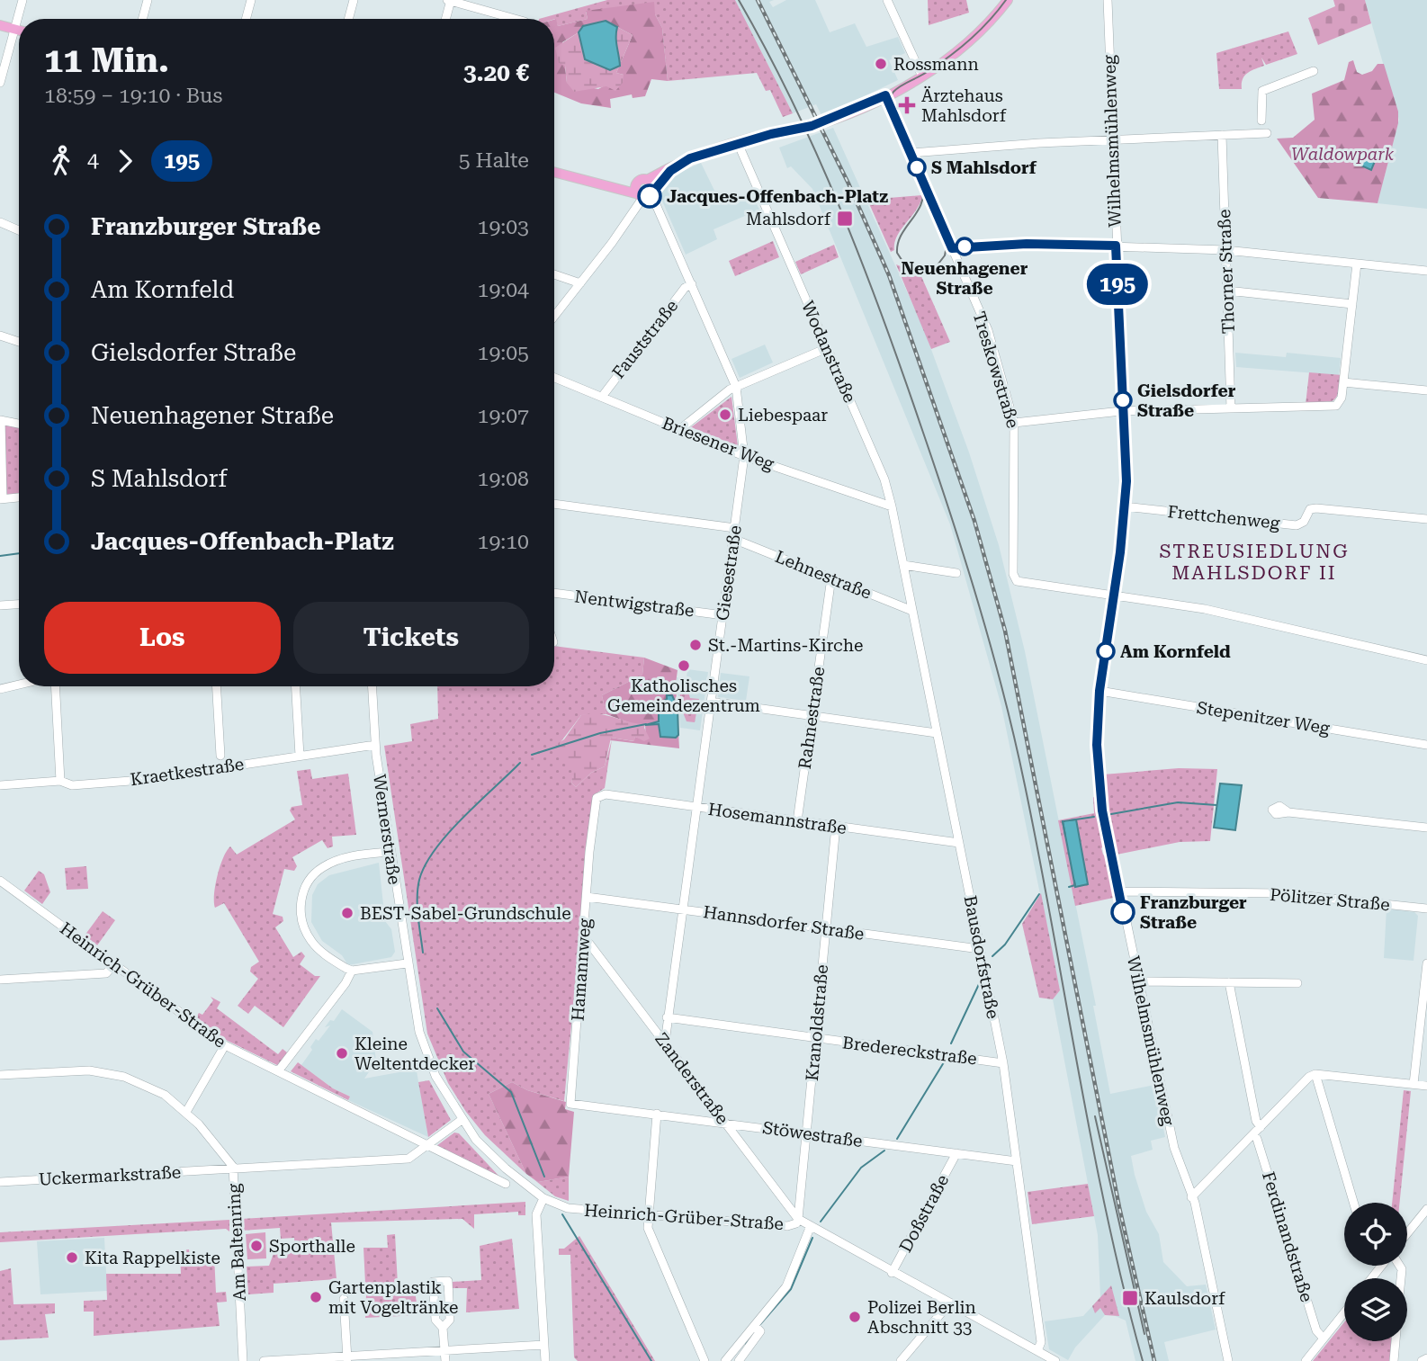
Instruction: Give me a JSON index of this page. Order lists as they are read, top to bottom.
{
  "streets": {
    "street": [
      "Wilhelmsmühlenweg",
      "Thorner Straße",
      "Fauststraße",
      "Wodanstraße",
      "Treskowstraße",
      "Briesener Weg",
      "Frettchenweg",
      "Giesestraße",
      "Lehnestraße",
      "Nentwigstraße",
      "Rahnestraße",
      "Stepenitzer Weg",
      "Kraetkestraße",
      "Hosemannstraße",
      "Wernerstraße",
      "Pölitzer Straße",
      "Hannsdorfer Straße",
      "Bausdorfstraße",
      "Hamannweg",
      "Heinrich-Grüber-Straße",
      "Kranoldstraße",
      "Bredereckstraße",
      "Zanderstraße",
      "Stöwestraße",
      "Uckermarkstraße",
      "Doßstraße",
      "Ferdinandstraße",
      "Am Baltenring"
    ]
  },
  "crossings": [
    ["Wilhelmsmühlenweg", "Treskowstraße"],
    ["Wilhelmsmühlenweg", "Frettchenweg"],
    ["Wilhelmsmühlenweg", "Stepenitzer Weg"],
    ["Wilhelmsmühlenweg", "Pölitzer Straße"],
    ["Fauststraße", "Briesener Weg"],
    ["Fauststraße", "Giesestraße"],
    ["Wodanstraße", "Briesener Weg"],
    ["Wodanstraße", "Bausdorfstraße"],
    ["Briesener Weg", "Giesestraße"],
    ["Giesestraße", "Lehnestraße"],
    ["Giesestraße", "Nentwigstraße"],
    ["Giesestraße", "Hosemannstraße"],
    ["Giesestraße", "Hannsdorfer Straße"],
    ["Giesestraße", "Bredereckstraße"],
    ["Giesestraße", "Zanderstraße"],
    ["Lehnestraße", "Rahnestraße"],
    ["Lehnestraße", "Bausdorfstraße"],
    ["Rahnestraße", "Hosemannstraße"],
    ["Kraetkestraße", "Wernerstraße"],
    ["Hosemannstraße", "Bausdorfstraße"],
    ["Hosemannstraße", "Hamannweg"],
    ["Hosemannstraße", "Kranoldstraße"],
    ["Wernerstraße", "Heinrich-Grüber-Straße"],
    ["Hannsdorfer Straße", "Bausdorfstraße"],
    ["Hannsdorfer Straße", "Hamannweg"],
    ["Hannsdorfer Straße", "Kranoldstraße"],
    ["Bausdorfstraße", "Heinrich-Grüber-Straße"],
    ["Bausdorfstraße", "Bredereckstraße"],
    ["Bausdorfstraße", "Stöwestraße"],
    ["Hamannweg", "Zanderstraße"],
    ["Hamannweg", "Stöwestraße"],
    ["Heinrich-Grüber-Straße", "Kranoldstraße"],
    ["Heinrich-Grüber-Straße", "Zanderstraße"],
    ["Heinrich-Grüber-Straße", "Uckermarkstraße"],
    ["Heinrich-Grüber-Straße", "Doßstraße"],
    ["Kranoldstraße", "Bredereckstraße"],
    ["Kranoldstraße", "Zanderstraße"],
    ["Kranoldstraße", "Stöwestraße"],
    ["Zanderstraße", "Stöwestraße"],
    ["Stöwestraße", "Doßstraße"],
    ["Uckermarkstraße", "Am Baltenring"]
  ],
  "districts": ["STREUSIEDLUNG MAHLSDORF II"],
  "parks": ["Waldowpark"],
  "places": {
    "other": [
      "Rossmann",
      "S Mahlsdorf",
      "Jacques-Offenbach-Platz",
      "Neuenhagener Straße",
      "Gielsdorfer Straße",
      "Liebespaar",
      "St.-Martins-Kirche",
      "Am Kornfeld",
      "Katholisches Gemeindezentrum",
      "Franzburger Straße",
      "BEST-Sabel-Grundschule",
      "Kleine Weltentdecker",
      "Sporthalle",
      "Kita Rappelkiste",
      "Gartenplastik mit Vogeltränke",
      "Polizei Berlin Abschnitt 33"
    ],
    "health": ["Ärztehaus Mahlsdorf"],
    "transit": ["Mahlsdorf", "Kaulsdorf"]
  },
  "lines": ["bus line 195"],
  "page": {
    "on_map": "195",
    "heading": ["11 Min.", "18:59 – 19:10 · Bus", "3.20 €"],
    "legs": ["4", "195", "5 Halte"],
    "list": [
      {
        "name": "Franzburger Straße",
        "value": "19:03"
      },
      {
        "name": "Am Kornfeld",
        "value": "19:04"
      },
      {
        "name": "Gielsdorfer Straße",
        "value": "19:05"
      },
      {
        "name": "Neuenhagener Straße",
        "value": "19:07"
      },
      {
        "name": "S Mahlsdorf",
        "value": "19:08"
      },
      {
        "name": "Jacques-Offenbach-Platz",
        "value": "19:10"
      }
    ],
    "buttons": ["Los", "Tickets"]
  }
}
